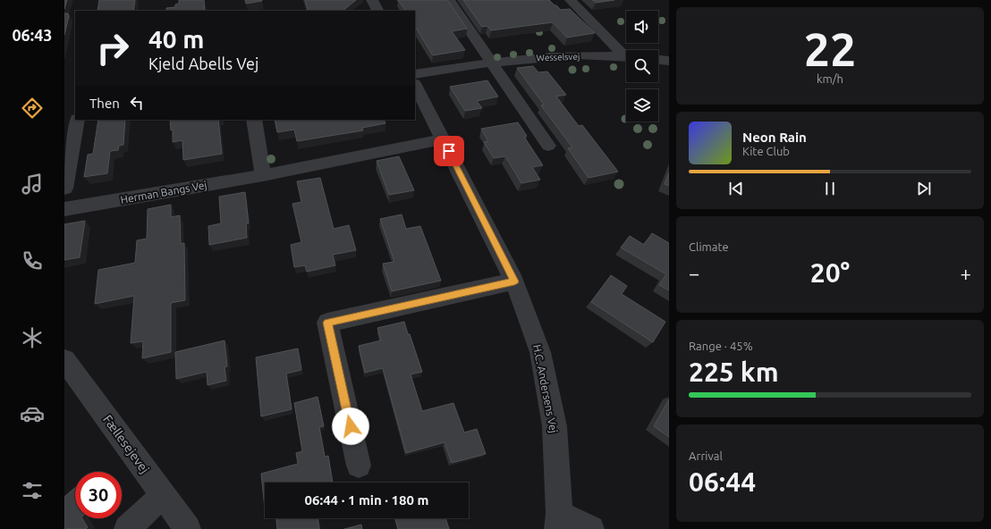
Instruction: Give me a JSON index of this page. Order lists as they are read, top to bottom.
{
  "streets": {
    "street": [
      "Wesselsvej",
      "Herman Bangs Vej",
      "H.C. Andersens Vej",
      "Fællesejevej"
    ]
  },
  "crossings": [
    ["Herman Bangs Vej", "H.C. Andersens Vej"]
  ],
  "page": {
    "tabs": "06:43",
    "tile": [
      ["22", "km/h"],
      "Climate",
      ["Range · 45%", "225 km"],
      ["Arrival", "06:44"]
    ],
    "turn": ["40 m", "Kjeld Abells Vej"],
    "then": "Then",
    "song": ["Neon Rain", "Kite Club"],
    "heat": ["−", "20°", "+"],
    "limit": "30",
    "trip": "06:44 · 1 min · 180 m"
  }
}
